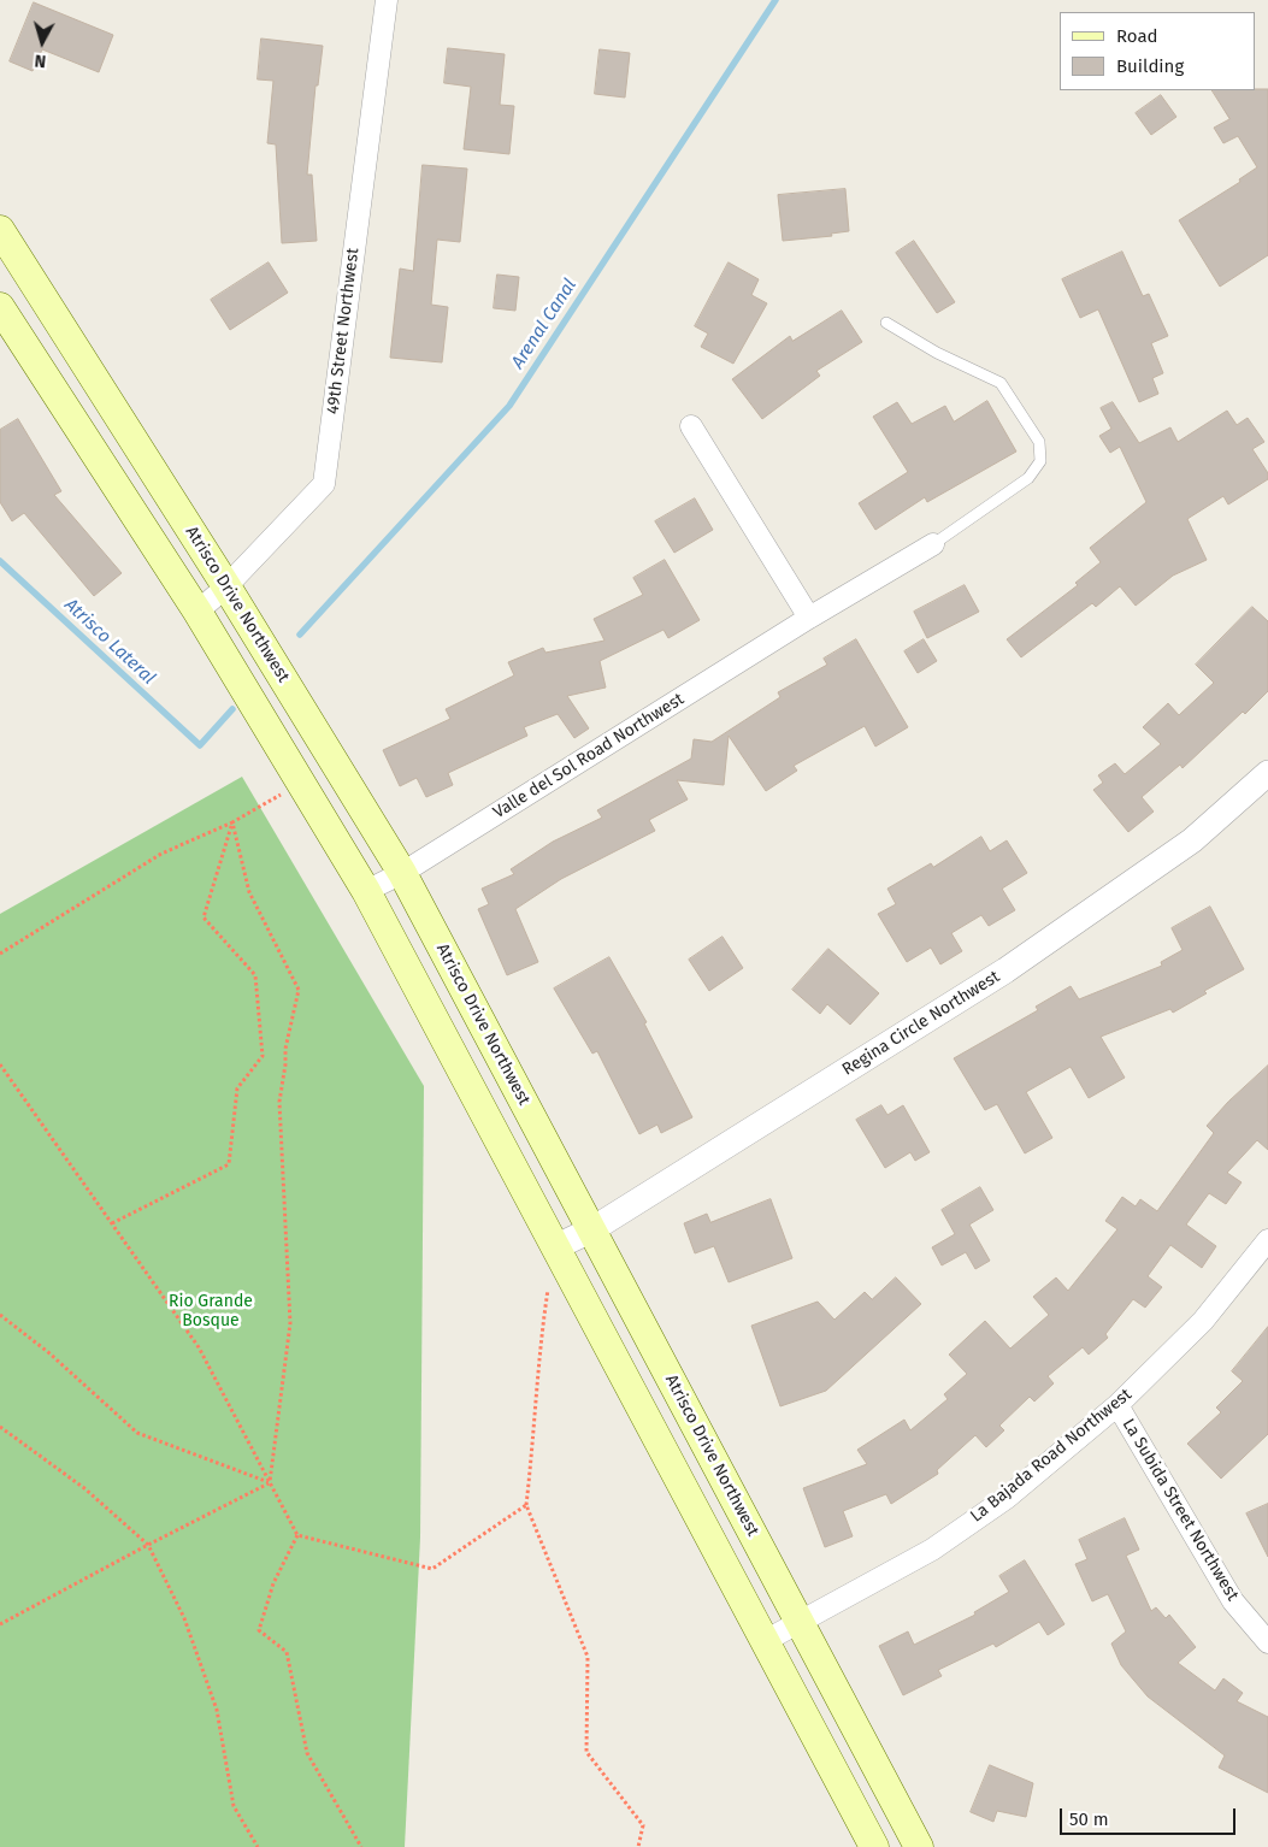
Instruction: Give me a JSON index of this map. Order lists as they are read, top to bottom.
{
  "streets": {
    "main road": ["Atrisco Drive Northwest"],
    "street": [
      "49th Street Northwest",
      "Valle del Sol Road Northwest",
      "Regina Circle Northwest",
      "La Bajada Road Northwest",
      "La Subida Street Northwest"
    ]
  },
  "crossings": [
    ["49th Street Northwest", "Atrisco Drive Northwest"],
    ["Atrisco Drive Northwest", "Valle del Sol Road Northwest"],
    ["Atrisco Drive Northwest", "Regina Circle Northwest"],
    ["Atrisco Drive Northwest", "La Bajada Road Northwest"],
    ["La Bajada Road Northwest", "La Subida Street Northwest"]
  ],
  "water": ["Arenal Canal", "Atrisco Lateral"],
  "parks": ["Rio Grande Bosque"],
  "legend": ["Road", "Building"],
  "scale_bar": "50 m",
  "north": "bottom"
}
